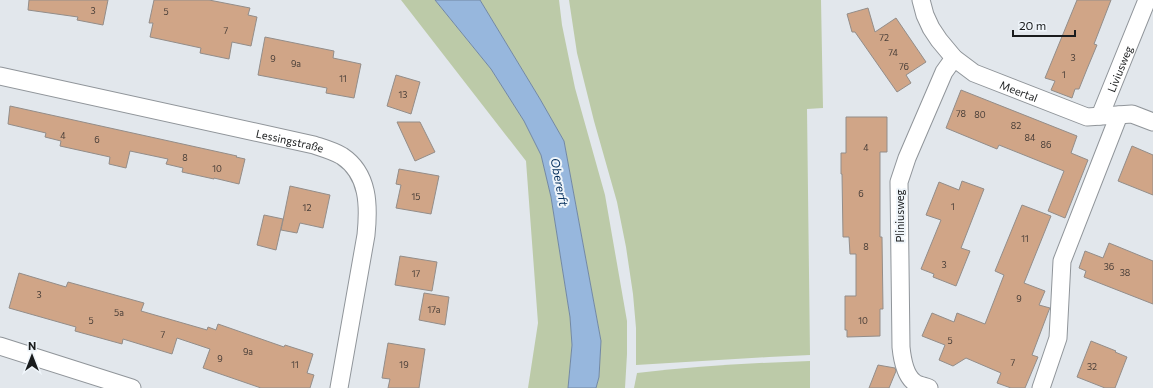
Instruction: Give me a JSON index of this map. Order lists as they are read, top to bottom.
{
  "streets": {
    "street": [
      "Liviusweg",
      "Meertal",
      "Lessingstraße",
      "Pliniusweg"
    ]
  },
  "crossings": [
    ["Liviusweg", "Meertal"],
    ["Meertal", "Pliniusweg"]
  ],
  "water": ["Obererft"],
  "house_numbers": [
    "3",
    "5",
    "7",
    "72",
    "74",
    "3",
    "9",
    "9a",
    "76",
    "1",
    "11",
    "13",
    "78",
    "80",
    "82",
    "4",
    "84",
    "6",
    "86",
    "4",
    "8",
    "10",
    "6",
    "15",
    "1",
    "12",
    "11",
    "8",
    "3",
    "36",
    "38",
    "17",
    "3",
    "9",
    "17a",
    "5a",
    "5",
    "10",
    "7",
    "5",
    "9a",
    "9",
    "7",
    "11",
    "19",
    "32"
  ],
  "scale_bar": "20 m",
  "north": "top"
}
